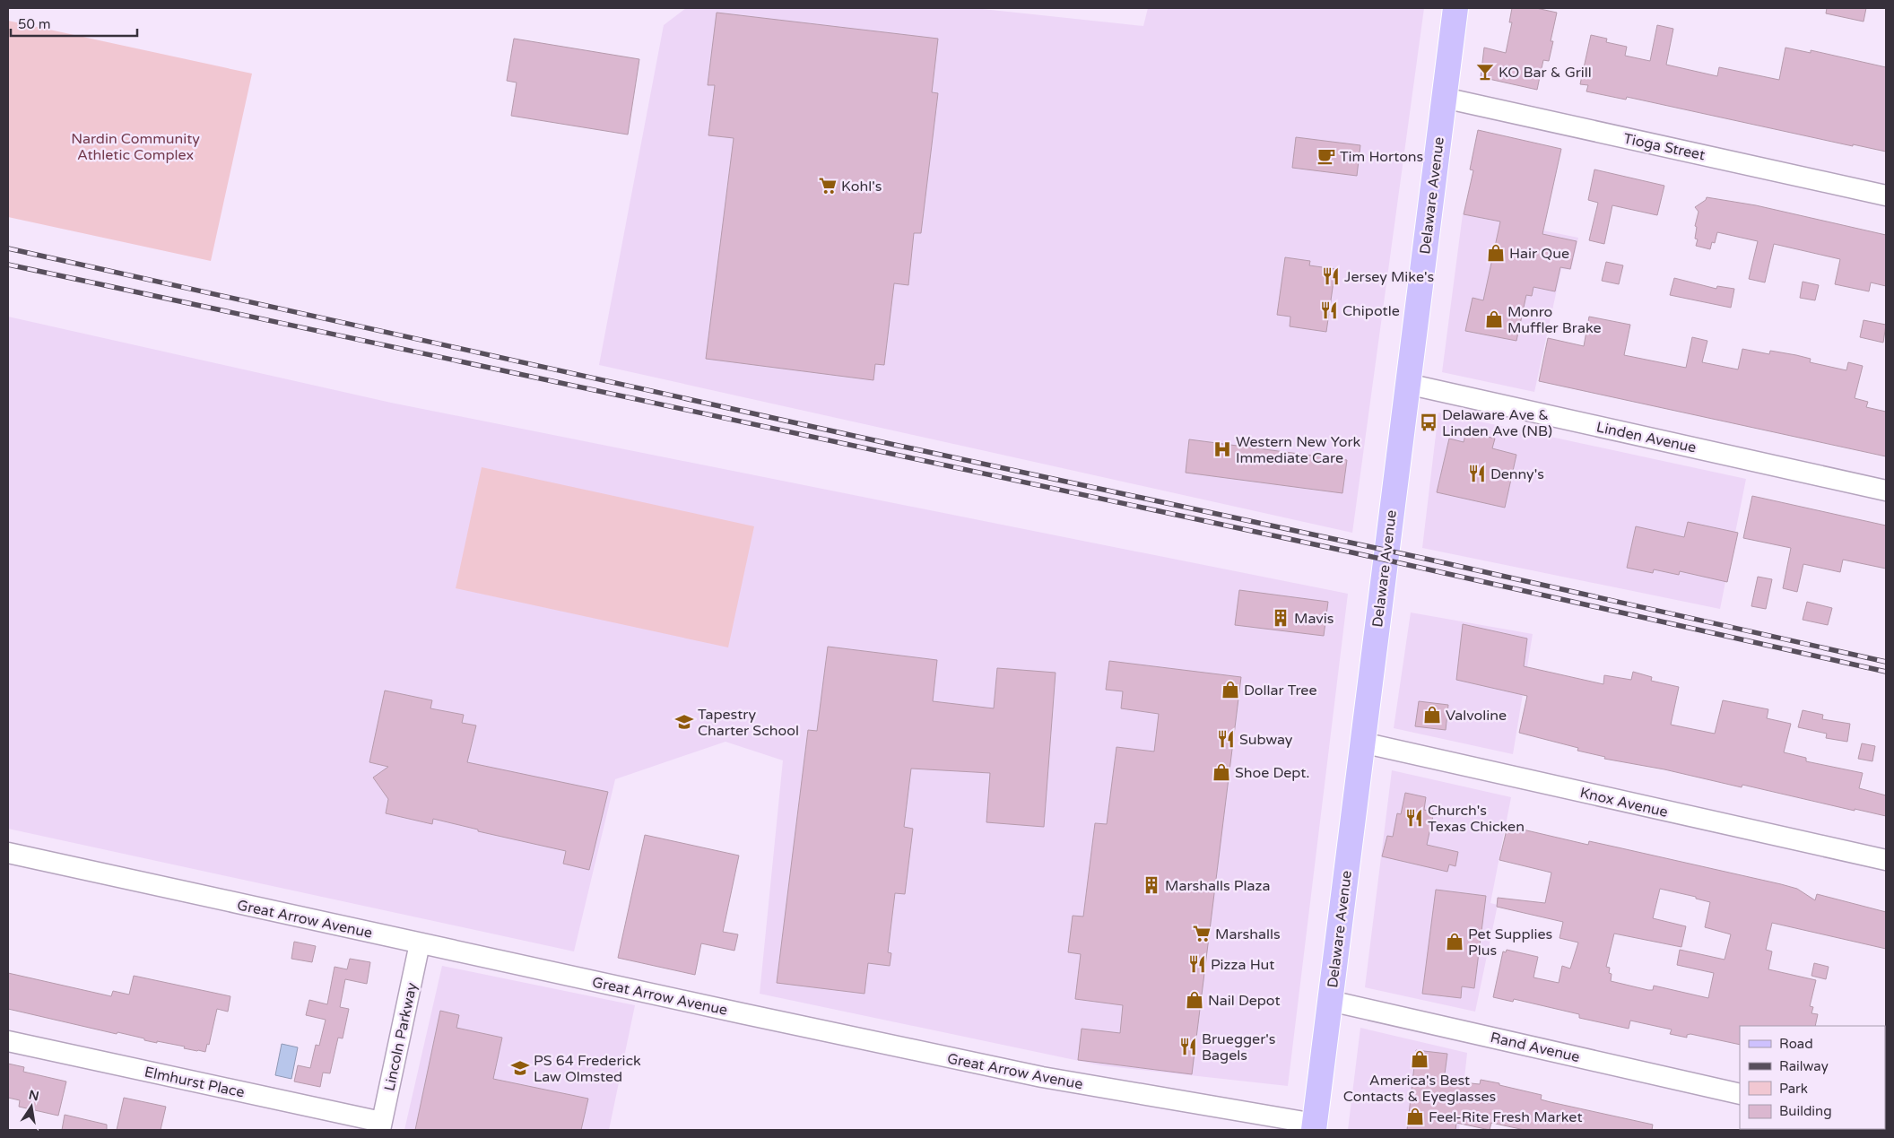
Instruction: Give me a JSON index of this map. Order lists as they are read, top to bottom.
{
  "streets": {
    "main road": ["Delaware Avenue"],
    "street": [
      "Tioga Street",
      "Linden Avenue",
      "Knox Avenue",
      "Great Arrow Avenue",
      "Lincoln Parkway",
      "Rand Avenue",
      "Elmhurst Place"
    ]
  },
  "crossings": [
    ["Tioga Street", "Delaware Avenue"],
    ["Delaware Avenue", "Linden Avenue"],
    ["Delaware Avenue", "Knox Avenue"],
    ["Delaware Avenue", "Great Arrow Avenue"],
    ["Delaware Avenue", "Rand Avenue"],
    ["Great Arrow Avenue", "Lincoln Parkway"],
    ["Lincoln Parkway", "Elmhurst Place"]
  ],
  "parks": ["Nardin Community Athletic Complex"],
  "places": {
    "bar": ["KO Bar & Grill"],
    "cafe": ["Tim Hortons"],
    "supermarket": ["Kohl's", "Marshalls"],
    "shop": [
      "Hair Que",
      "Monro Muffler Brake",
      "Dollar Tree",
      "Valvoline",
      "Shoe Dept.",
      "Pet Supplies Plus",
      "Nail Depot",
      "America's Best Contacts & Eyeglasses",
      "Feel-Rite Fresh Market"
    ],
    "restaurant": [
      "Jersey Mike's",
      "Chipotle",
      "Denny's",
      "Subway",
      "Church's Texas Chicken",
      "Pizza Hut",
      "Bruegger's Bagels"
    ],
    "bus stop": ["Delaware Ave & Linden Ave (NB)"],
    "hospital": ["Western New York Immediate Care"],
    "building": ["Mavis", "Marshalls Plaza"],
    "school or university": ["Tapestry Charter School", "PS 64 Frederick Law Olmsted"]
  },
  "legend": [
    "Road",
    "Railway",
    "Park",
    "Building"
  ],
  "scale_bar": "50 m",
  "north": "top"
}
